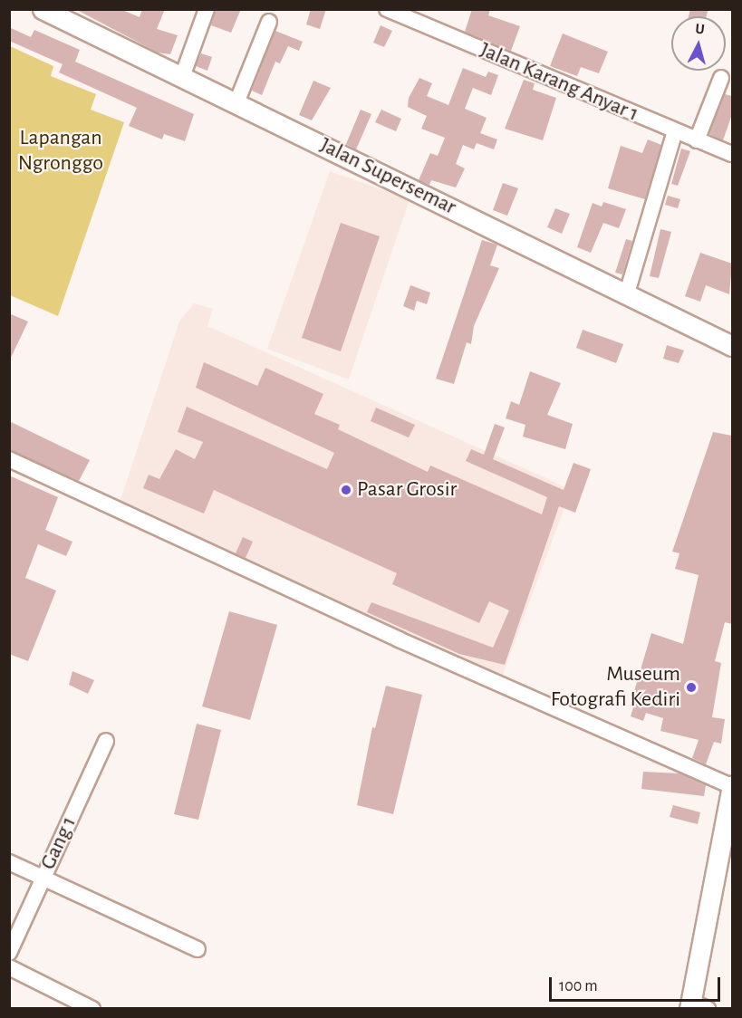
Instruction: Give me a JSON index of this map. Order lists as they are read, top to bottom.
{
  "streets": {
    "main road": ["Jalan Supersemar"],
    "street": ["Jalan Karang Anyar 1", "Gang 1"]
  },
  "parks": ["Lapangan Ngronggo"],
  "places": ["Pasar Grosir", "Museum Fotografi Kediri"],
  "scale_bar": "100 m",
  "north": "top"
}
